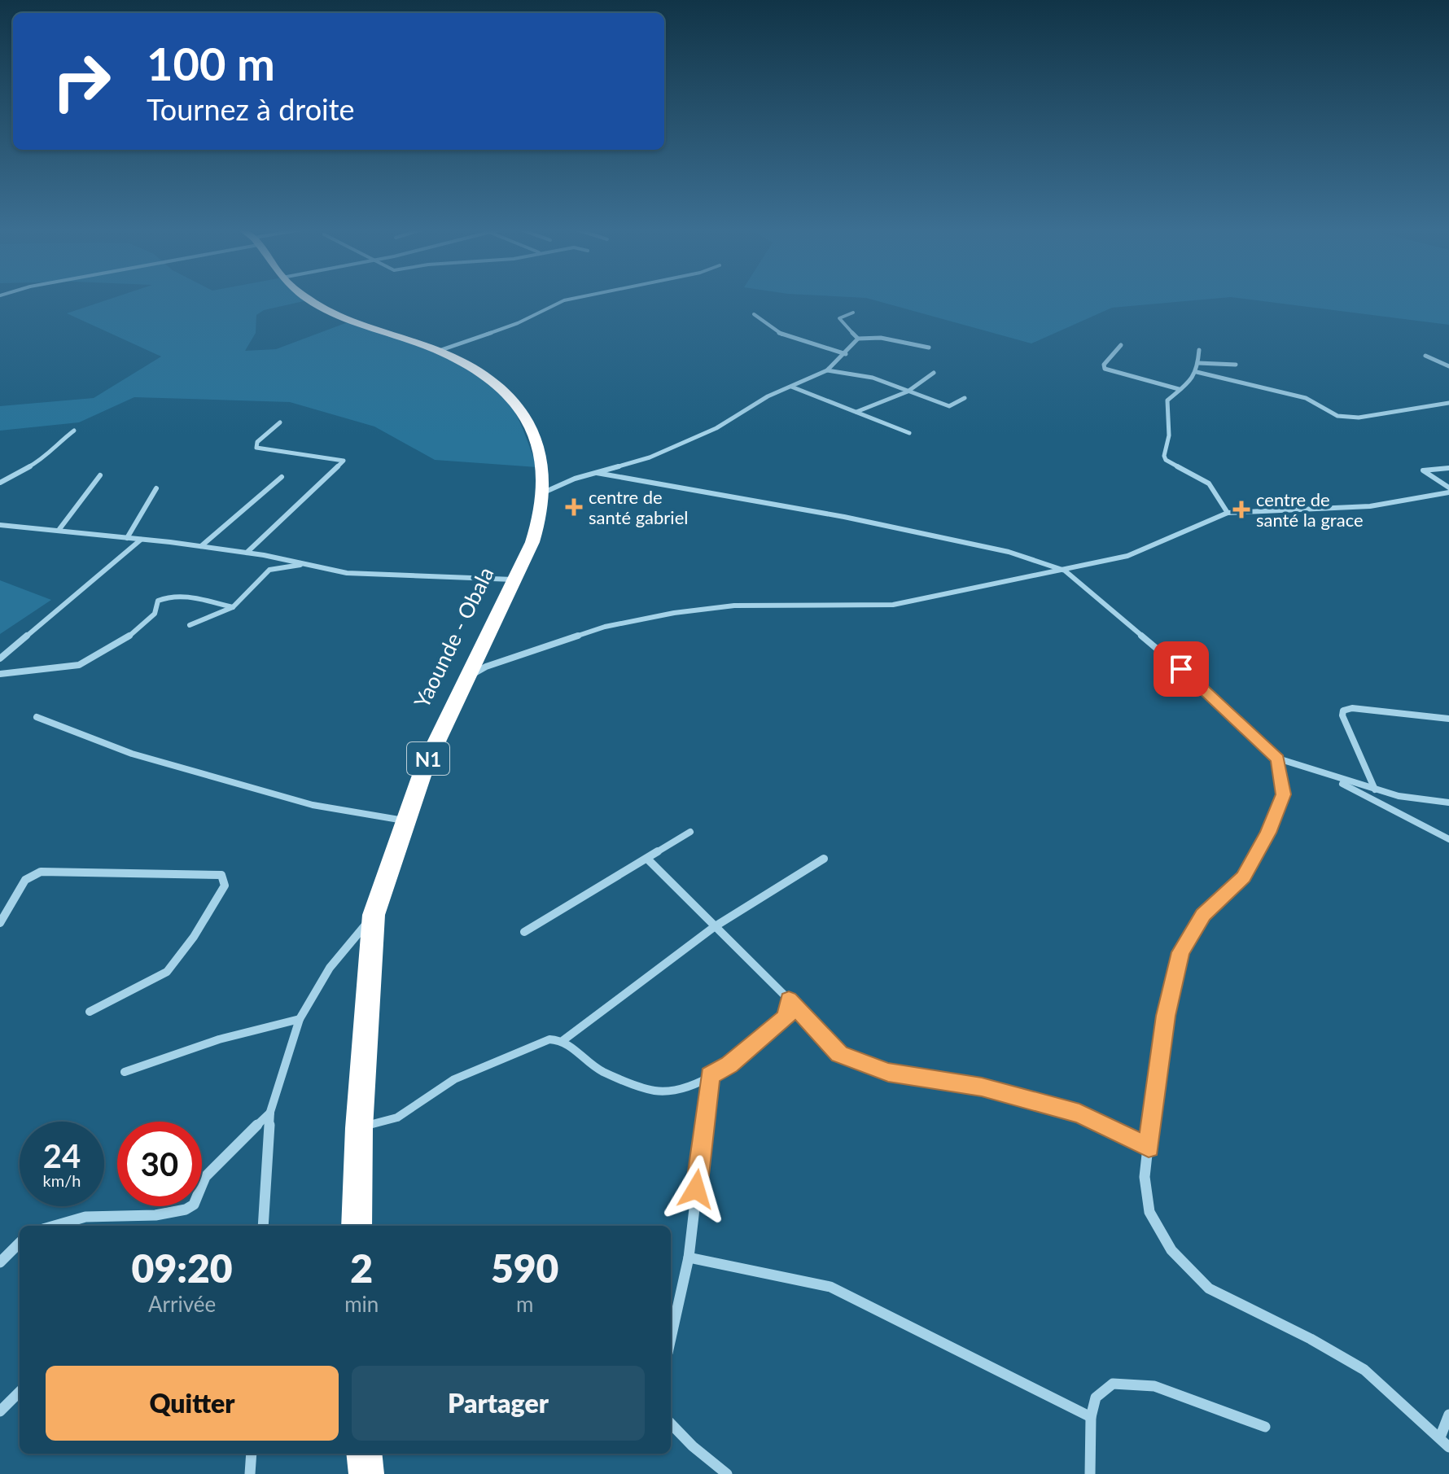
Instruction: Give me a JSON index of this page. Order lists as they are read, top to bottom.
{
  "streets": {
    "highway": ["Yaounde - Obala", "N1"]
  },
  "places": {
    "health": ["centre de santé gabriel", "centre de santé la grace"]
  },
  "page": {
    "turn": ["100 m", "Tournez à droite"],
    "speed": "24 km/h",
    "limit": "30",
    "eta": [
      "09:20",
      "Arrivée",
      "2",
      "min",
      "590",
      "m"
    ],
    "buttons": ["Quitter", "Partager"]
  }
}
